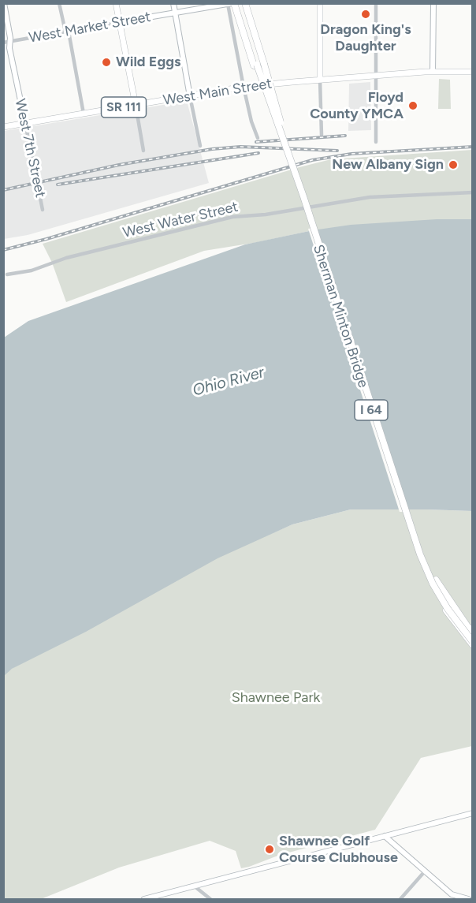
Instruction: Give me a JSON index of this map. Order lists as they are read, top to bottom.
{
  "streets": {
    "highway": ["Sherman Minton Bridge", "I 64"],
    "main road": ["West Main Street", "SR 111"],
    "street": ["West Market Street", "West 7th Street", "West Water Street"]
  },
  "crossings": [
    ["West Market Street", "West 7th Street"],
    ["West Market Street", "I 64"],
    ["West Main Street", "West 7th Street"],
    ["Sherman Minton Bridge", "I 64"]
  ],
  "water": ["Ohio River"],
  "parks": ["Shawnee Park"],
  "places": [
    "Dragon King's Daughter",
    "Wild Eggs",
    "Floyd County YMCA",
    "New Albany Sign",
    "Shawnee Golf Course Clubhouse"
  ]
}
